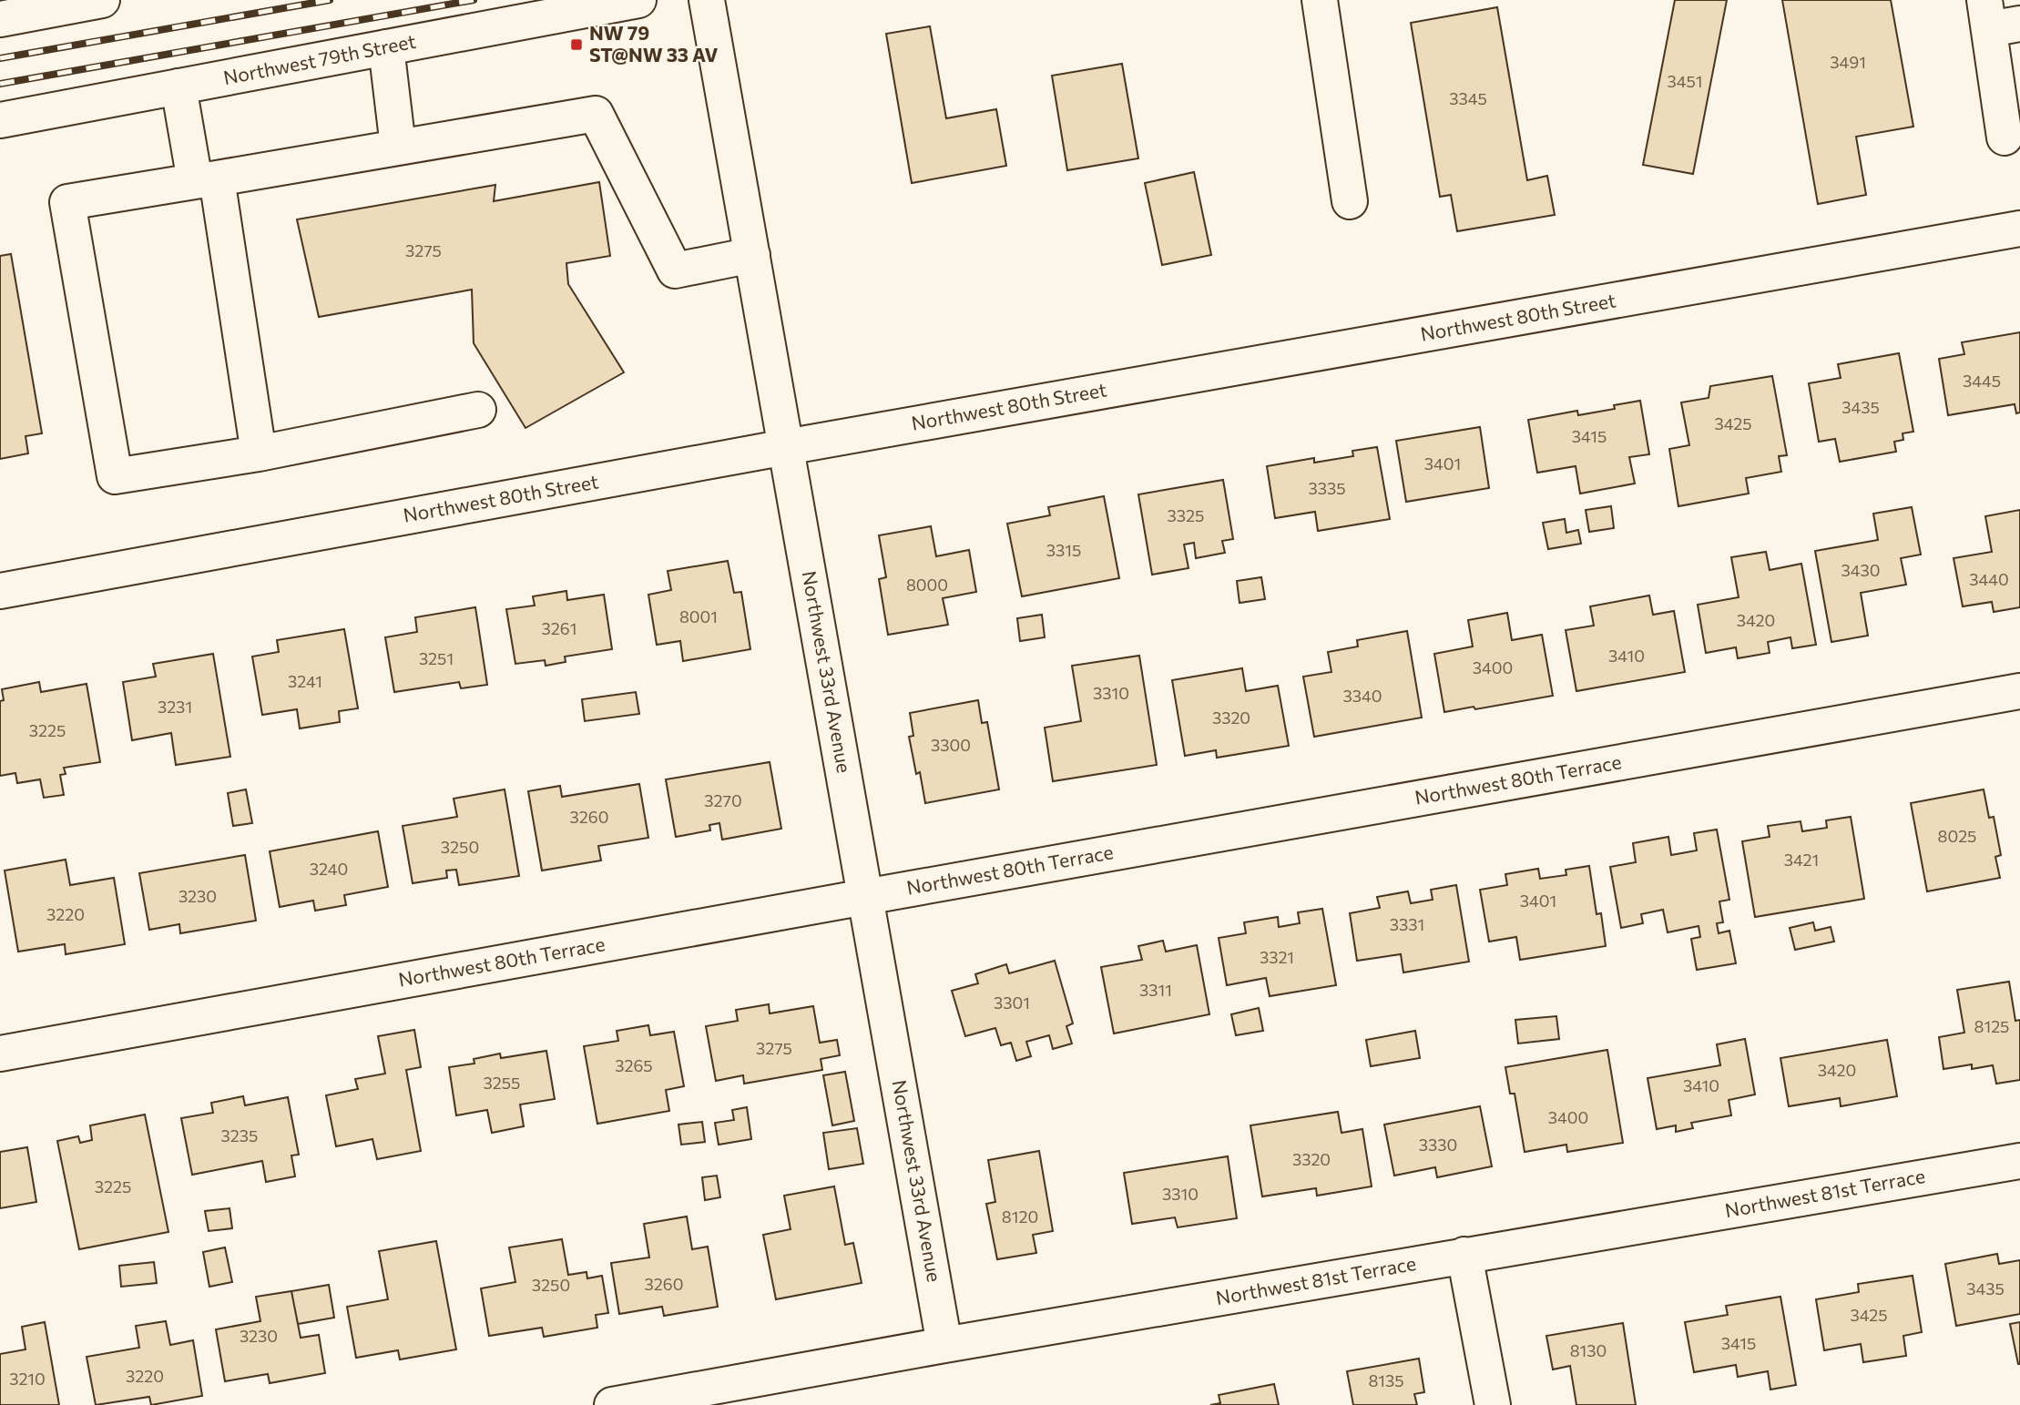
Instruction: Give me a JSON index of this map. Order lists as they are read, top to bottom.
{
  "streets": {
    "street": [
      "Northwest 79th Street",
      "Northwest 80th Street",
      "Northwest 33rd Avenue",
      "Northwest 80th Terrace",
      "Northwest 81st Terrace"
    ]
  },
  "crossings": [
    ["Northwest 80th Street", "Northwest 33rd Avenue"],
    ["Northwest 33rd Avenue", "Northwest 80th Terrace"],
    ["Northwest 33rd Avenue", "Northwest 81st Terrace"]
  ],
  "places": {
    "transit": ["NW 79 ST@NW 33 AV"]
  },
  "house_numbers": [
    "3491",
    "3451",
    "3345",
    "3275",
    "3445",
    "3435",
    "3425",
    "3415",
    "3401",
    "3335",
    "3325",
    "3315",
    "3430",
    "3440",
    "8000",
    "8001",
    "3420",
    "3261",
    "3410",
    "3251",
    "3400",
    "3241",
    "3310",
    "3340",
    "3231",
    "3320",
    "3225",
    "3300",
    "3270",
    "3260",
    "8025",
    "3250",
    "3421",
    "3240",
    "3230",
    "3401",
    "3220",
    "3331",
    "3321",
    "3311",
    "3301",
    "8125",
    "3275",
    "3265",
    "3420",
    "3255",
    "3410",
    "3400",
    "3235",
    "3330",
    "3320",
    "3225",
    "3310",
    "8120",
    "3260",
    "3250",
    "3435",
    "3425",
    "3230",
    "3415",
    "8130",
    "3220",
    "3210",
    "8135"
  ]
}
